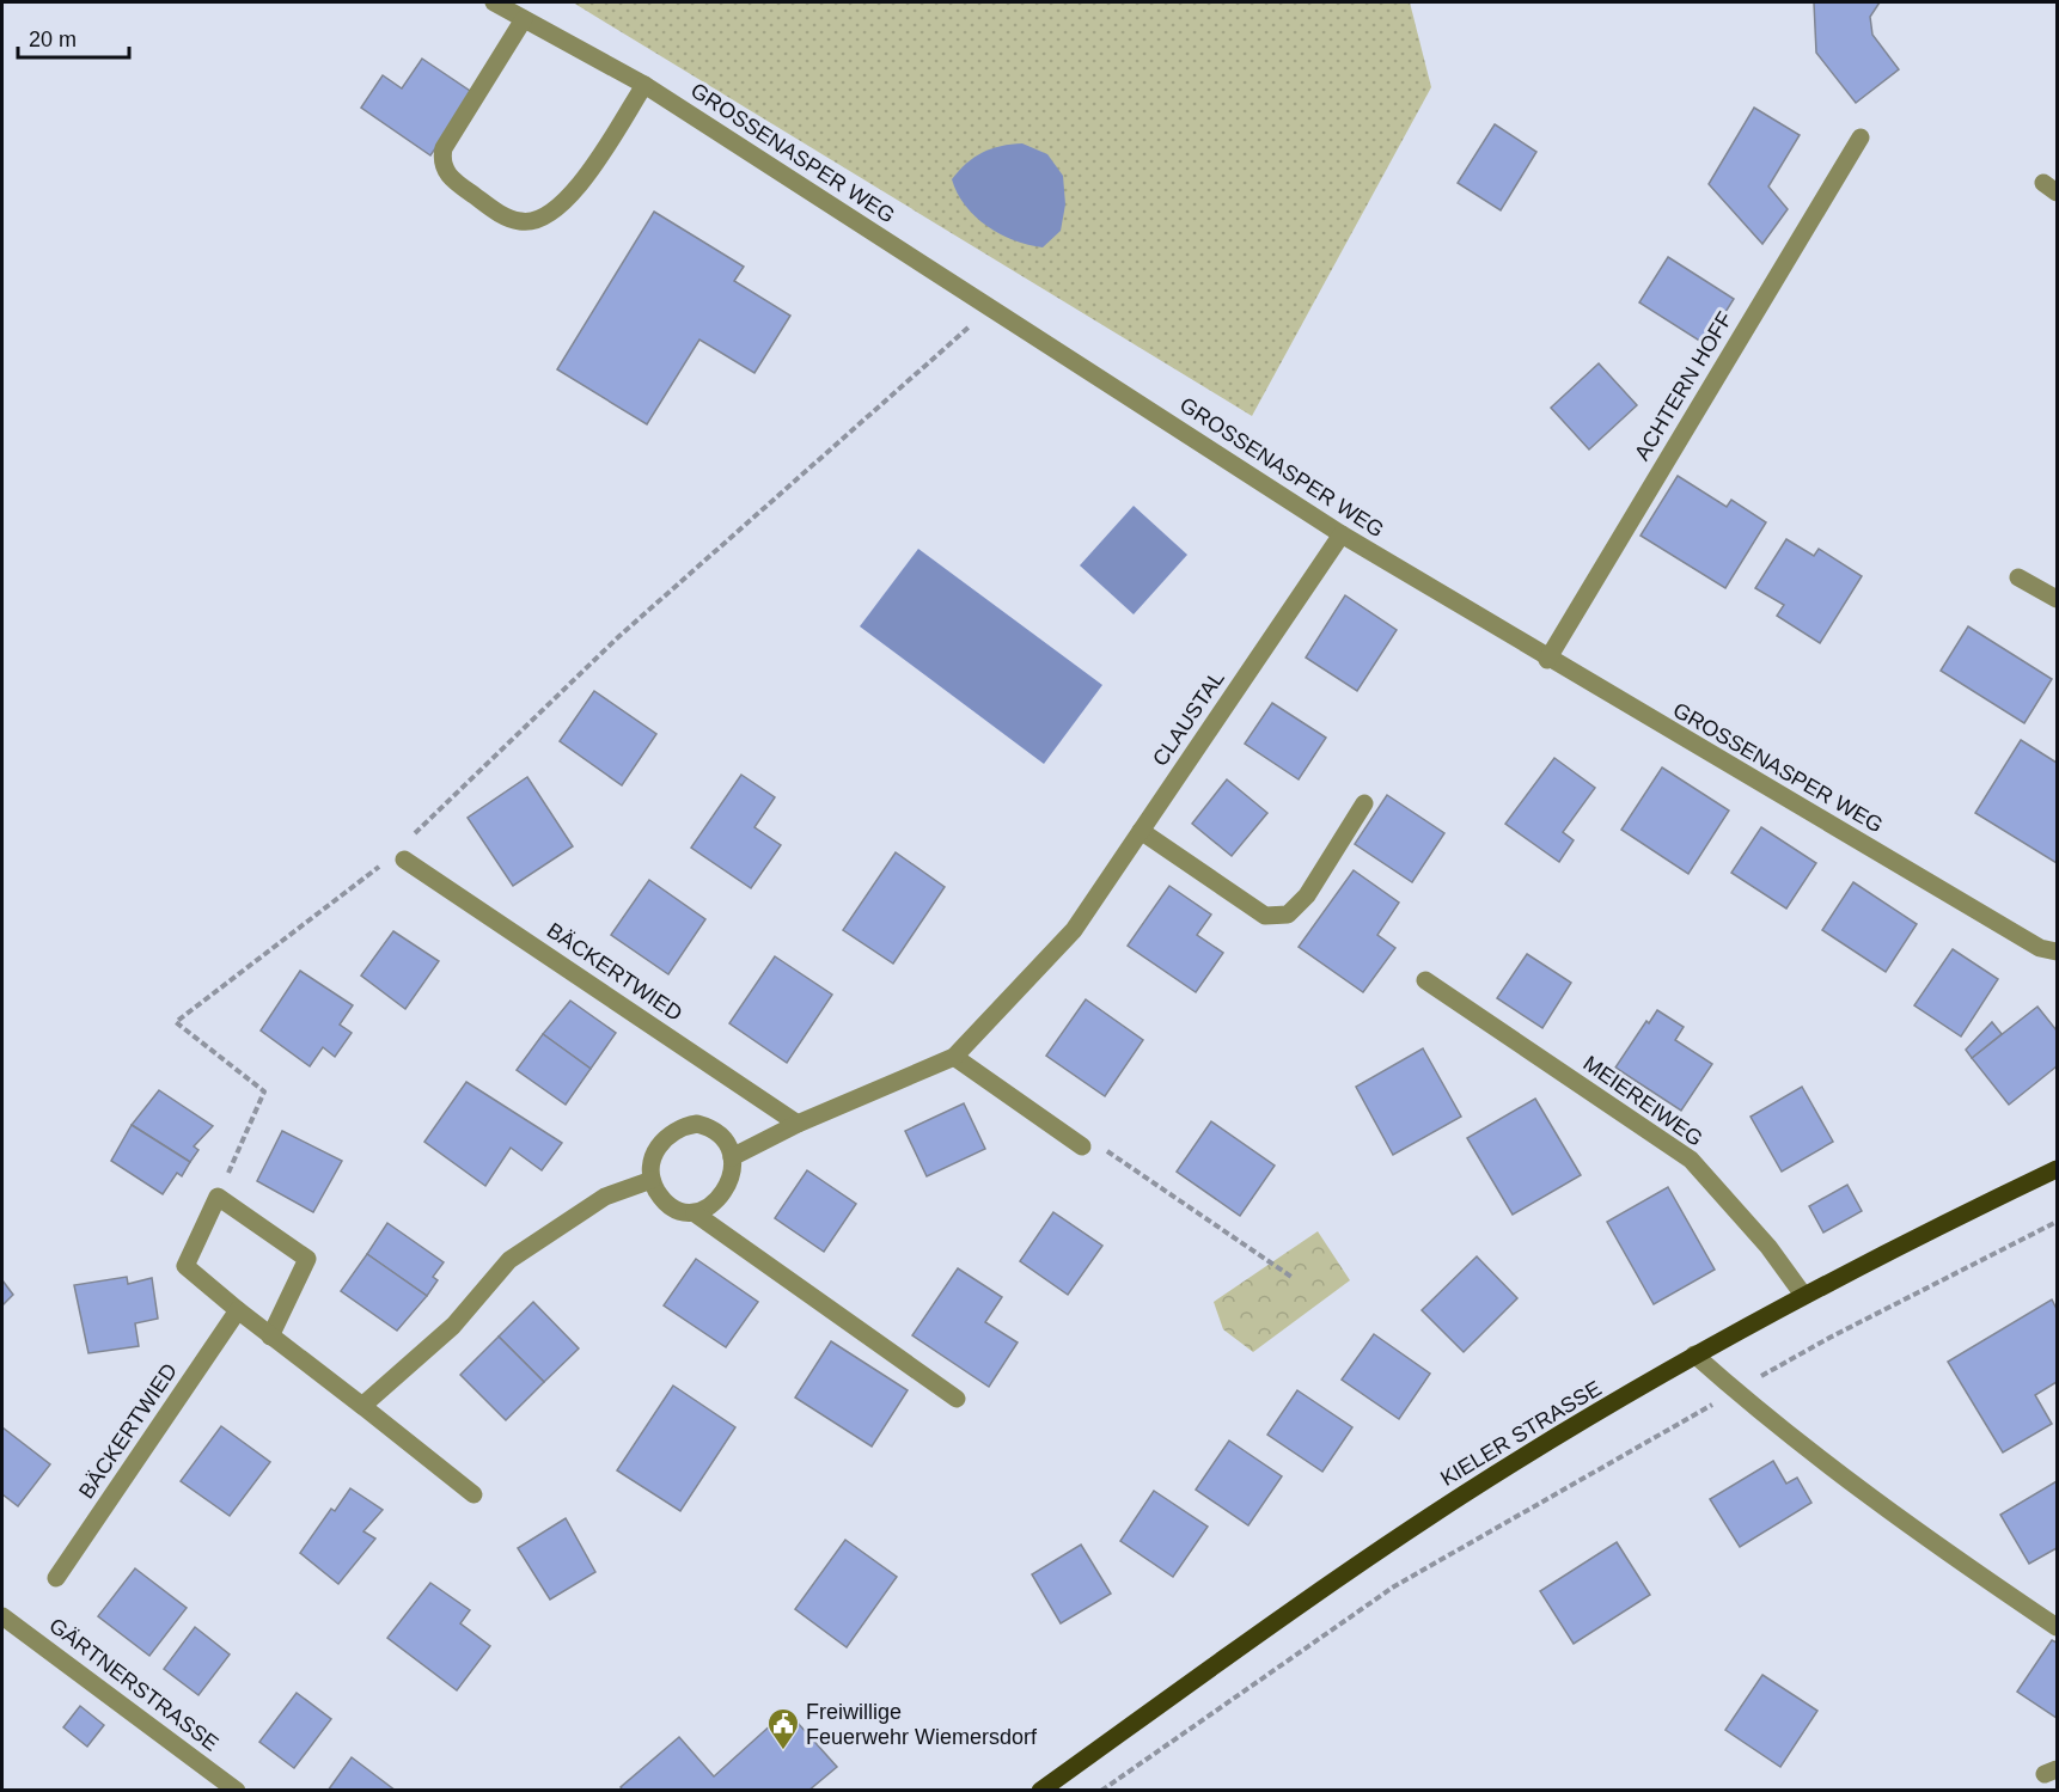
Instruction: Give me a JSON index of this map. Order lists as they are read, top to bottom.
{
  "streets": {
    "main road": ["KIELER STRASSE"],
    "street": [
      "GROSSENASPER WEG",
      "ACHTERN HOFF",
      "CLAUSTAL",
      "BÄCKERTWIED",
      "MEIEREIWEG",
      "GÄRTNERSTRASSE"
    ]
  },
  "crossings": [
    ["GROSSENASPER WEG", "ACHTERN HOFF"],
    ["GROSSENASPER WEG", "CLAUSTAL"],
    ["MEIEREIWEG", "KIELER STRASSE"]
  ],
  "places": {
    "public building": ["Freiwillige Feuerwehr Wiemersdorf"]
  },
  "scale_bar": "20 m"
}
